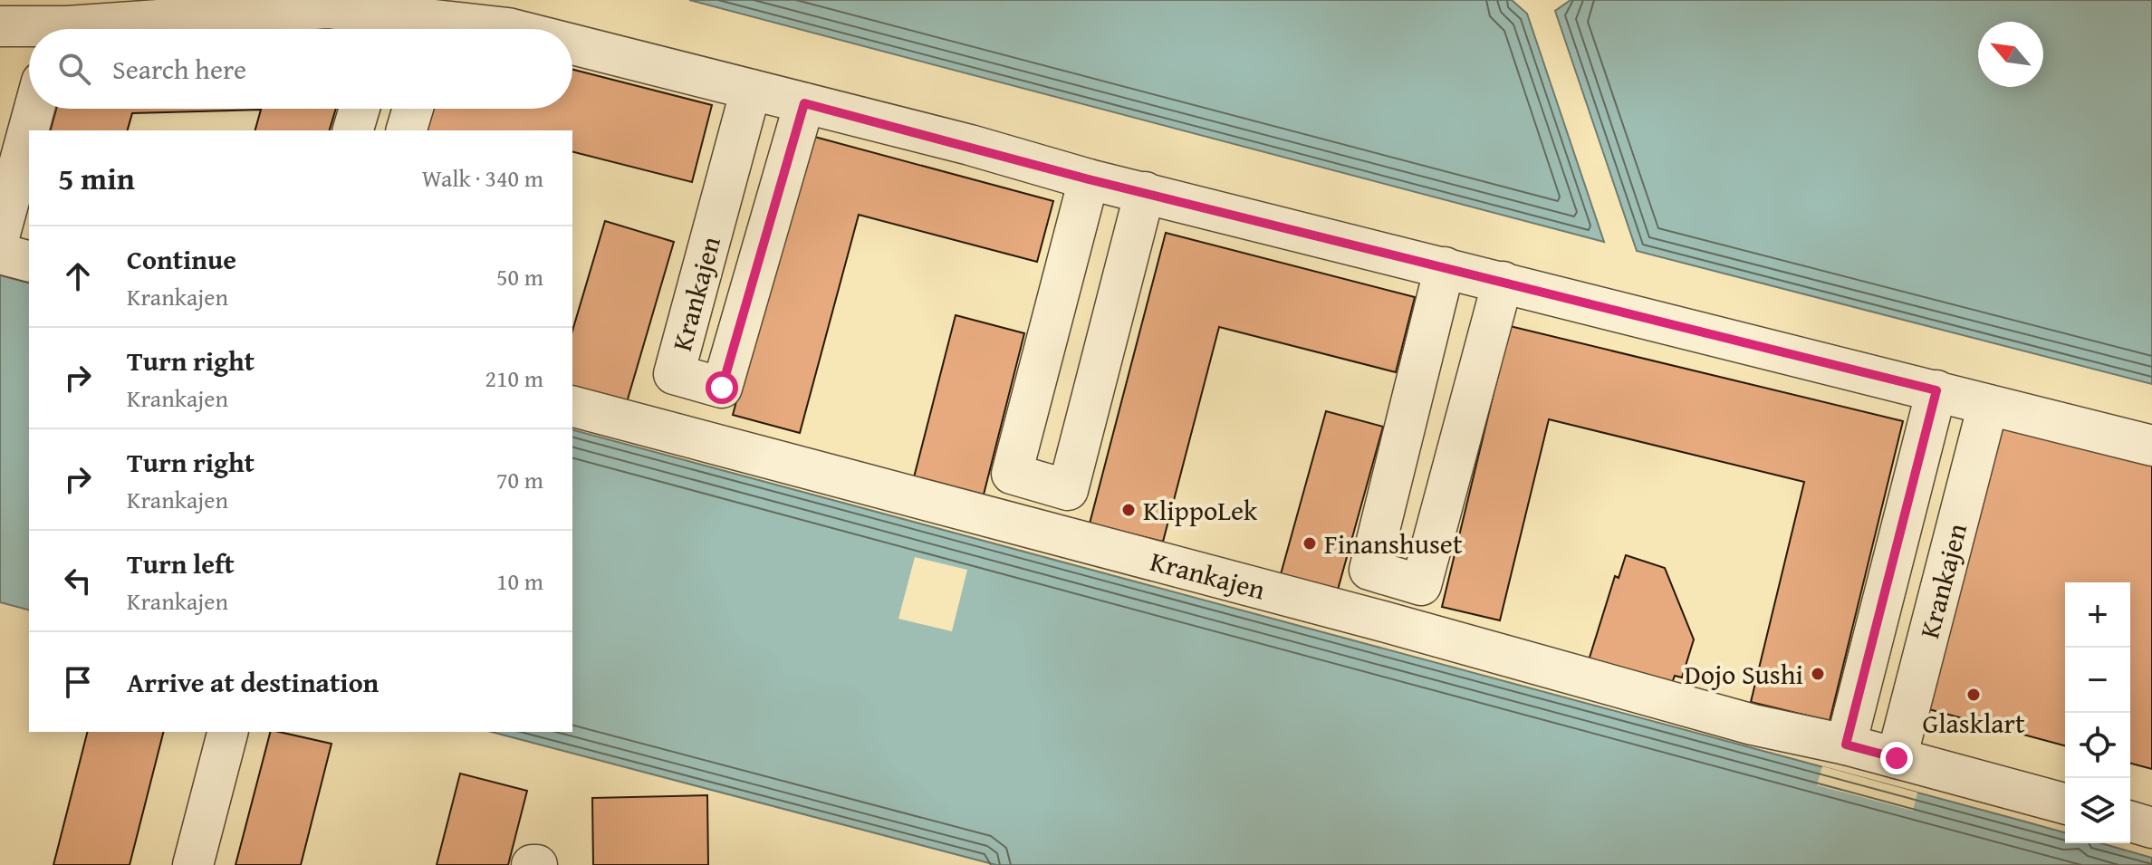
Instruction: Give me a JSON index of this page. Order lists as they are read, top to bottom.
{
  "streets": {
    "street": ["Krankajen"]
  },
  "places": [
    "KlippoLek",
    "Finanshuset",
    "Dojo Sushi",
    "Glasklart"
  ],
  "north": "top left",
  "page": {
    "search": "Search here",
    "heading": ["5 min", "Walk · 340 m"],
    "list": [
      ["Continue", "Krankajen", "50 m"],
      ["Turn right", "Krankajen", "210 m"],
      ["Turn right", "Krankajen", "70 m"],
      ["Turn left", "Krankajen", "10 m"],
      "Arrive at destination"
    ],
    "map_buttons": ["+", "−"]
  }
}
